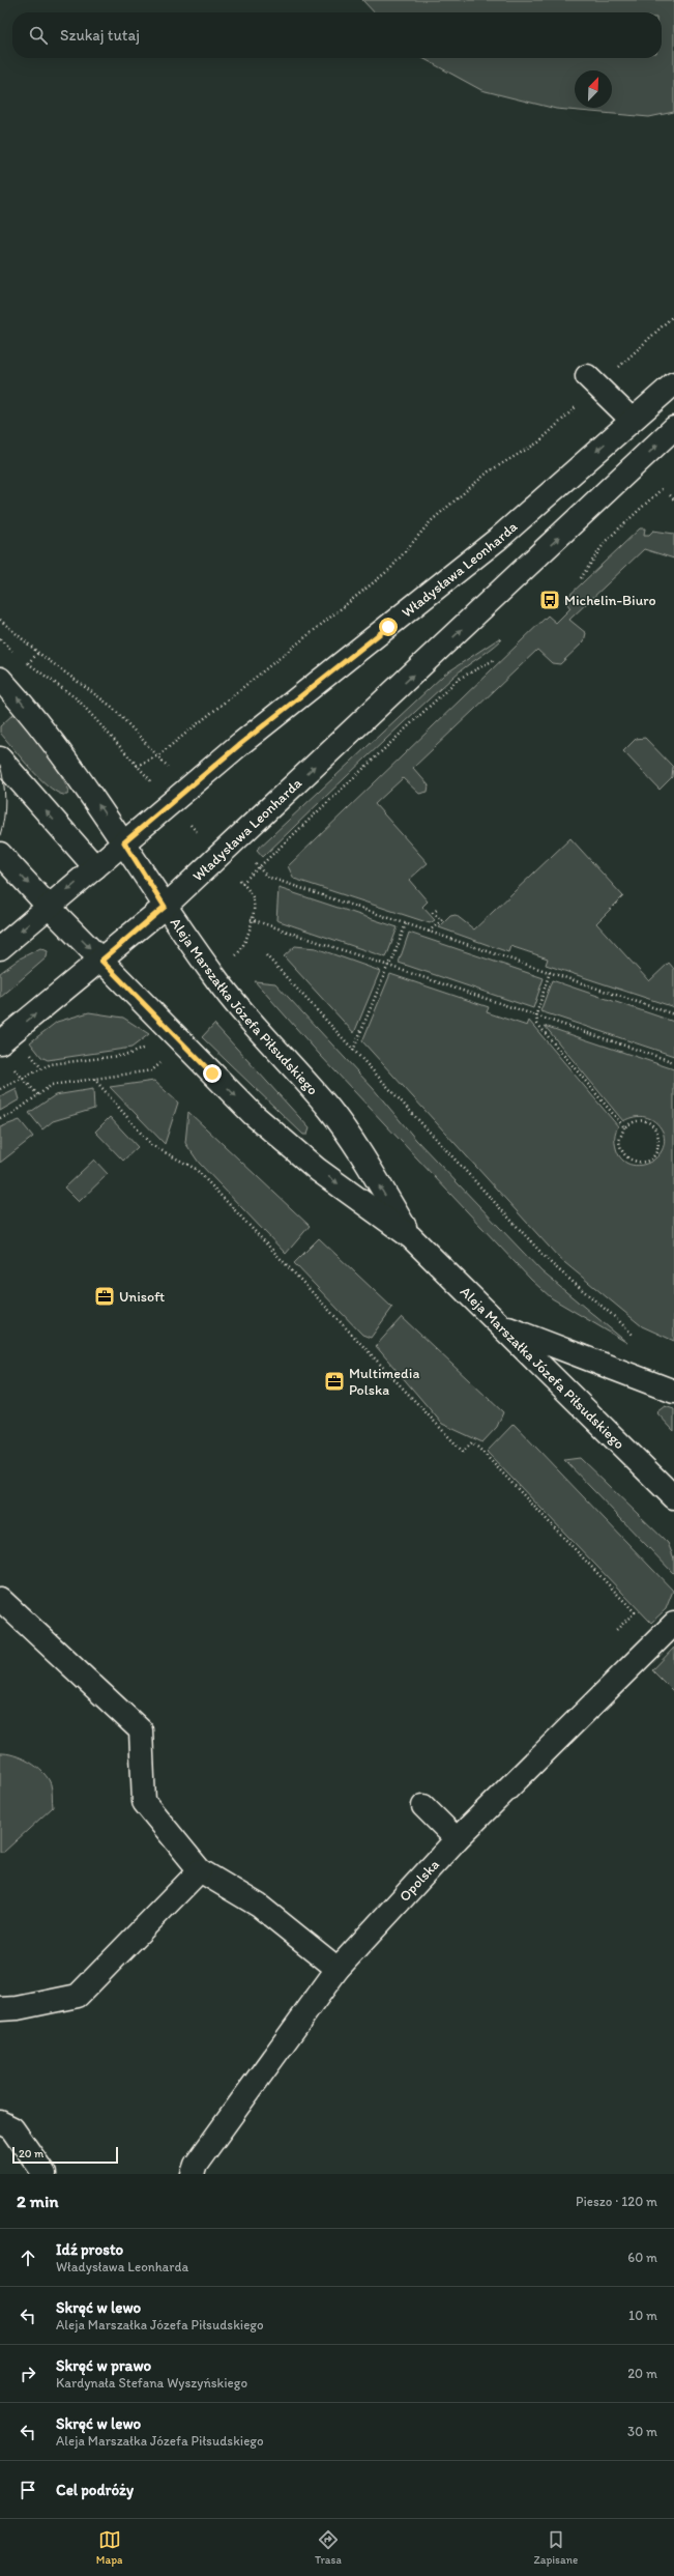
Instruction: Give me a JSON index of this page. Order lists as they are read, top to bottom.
{
  "streets": {
    "street": ["Władysława Leonharda", "Aleja Marszałka Józefa Piłsudskiego", "Opolska"]
  },
  "crossings": [
    ["Władysława Leonharda", "Aleja Marszałka Józefa Piłsudskiego"]
  ],
  "places": {
    "bus stop": ["Michelin-Biuro"],
    "office": ["Unisoft", "Multimedia Polska"]
  },
  "scale_bar": "20 m",
  "north": "top right",
  "page": {
    "search": "Szukaj tutaj",
    "scale": "20 m",
    "heading": ["2 min", "Pieszo · 120 m"],
    "list": [
      ["Idź prosto", "Władysława Leonharda", "60 m"],
      ["Skręć w lewo", "Aleja Marszałka Józefa Piłsudskiego", "10 m"],
      ["Skręć w prawo", "Kardynała Stefana Wyszyńskiego", "20 m"],
      ["Skręć w lewo", "Aleja Marszałka Józefa Piłsudskiego", "30 m"],
      "Cel podróży"
    ],
    "nav": ["Mapa", "Trasa", "Zapisane"]
  }
}
